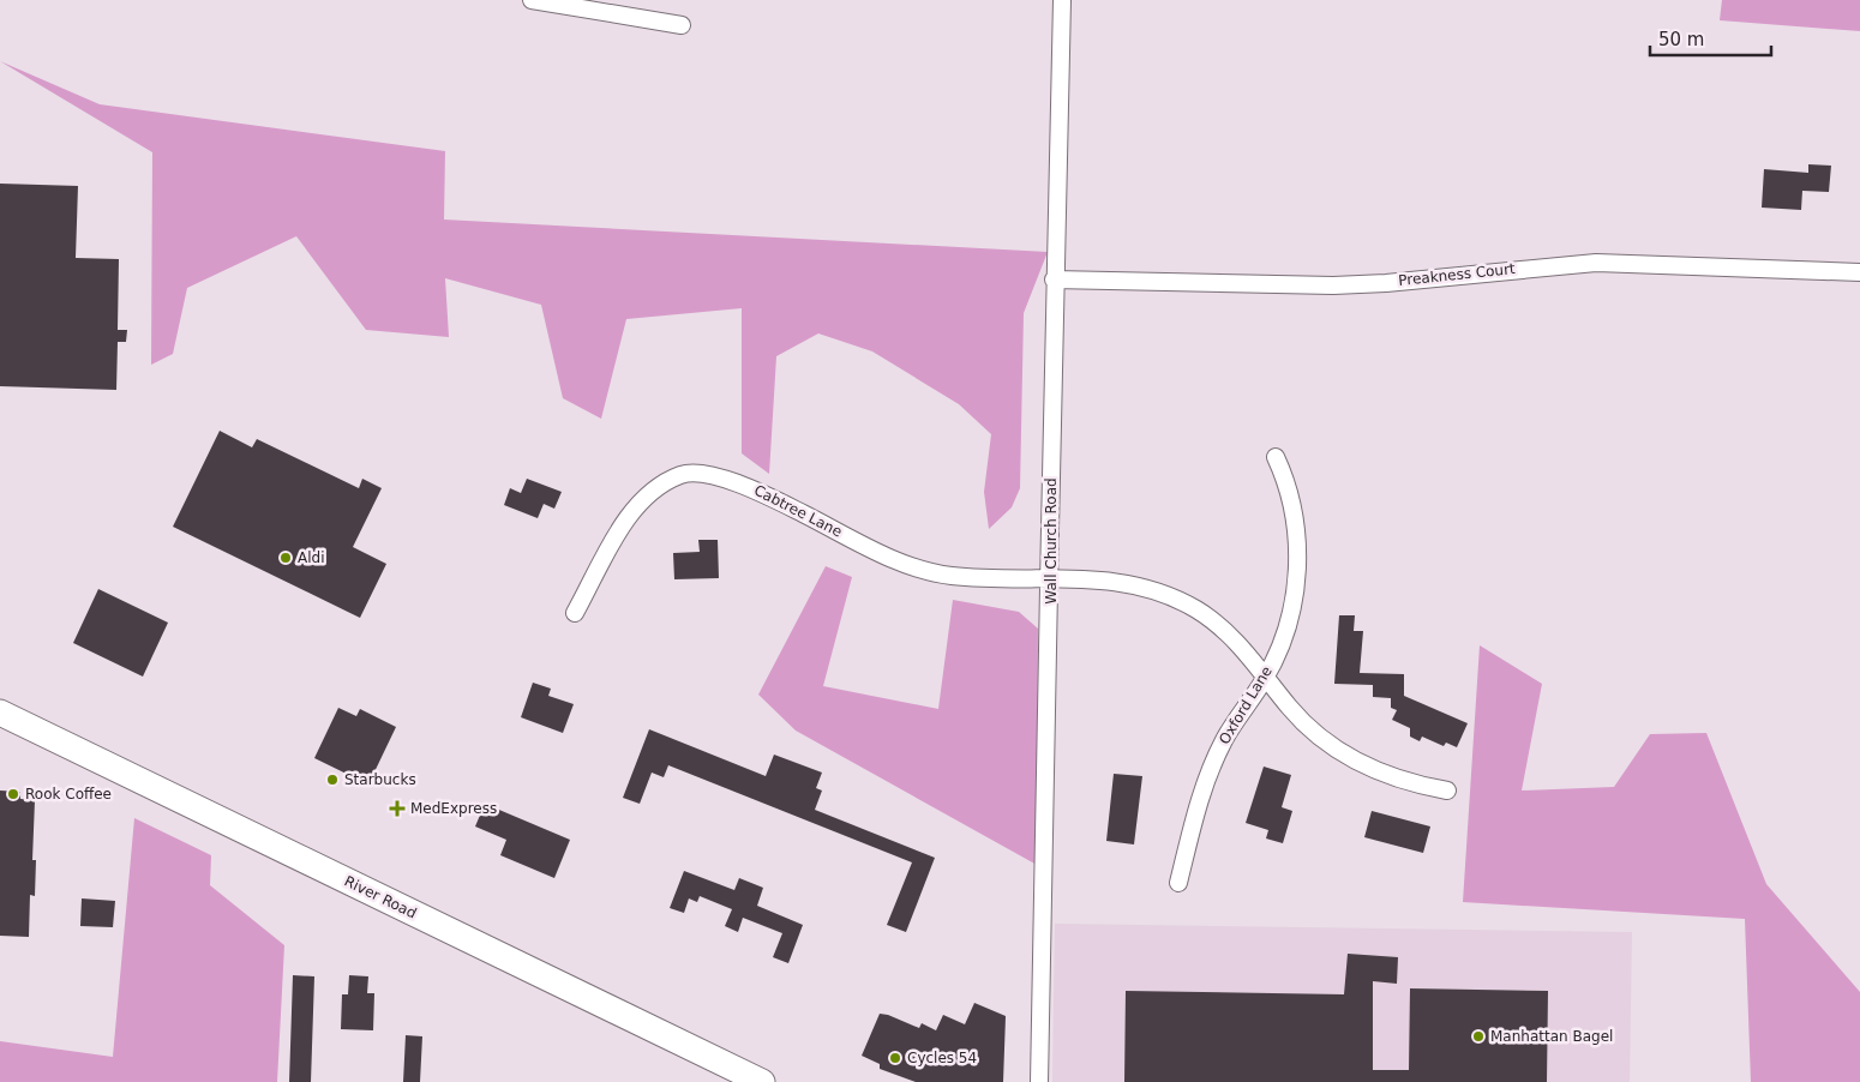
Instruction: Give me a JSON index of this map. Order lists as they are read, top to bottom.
{
  "streets": {
    "highway": ["River Road"],
    "street": [
      "Preakness Court",
      "Cabtree Lane",
      "Wall Church Road",
      "Oxford Lane"
    ]
  },
  "crossings": [
    ["Preakness Court", "Wall Church Road"],
    ["Cabtree Lane", "Wall Church Road"],
    ["Cabtree Lane", "Oxford Lane"]
  ],
  "places": {
    "other": [
      "Aldi",
      "Starbucks",
      "Rook Coffee",
      "Manhattan Bagel",
      "Cycles 54"
    ],
    "health": ["MedExpress"]
  },
  "scale_bar": "50 m"
}
